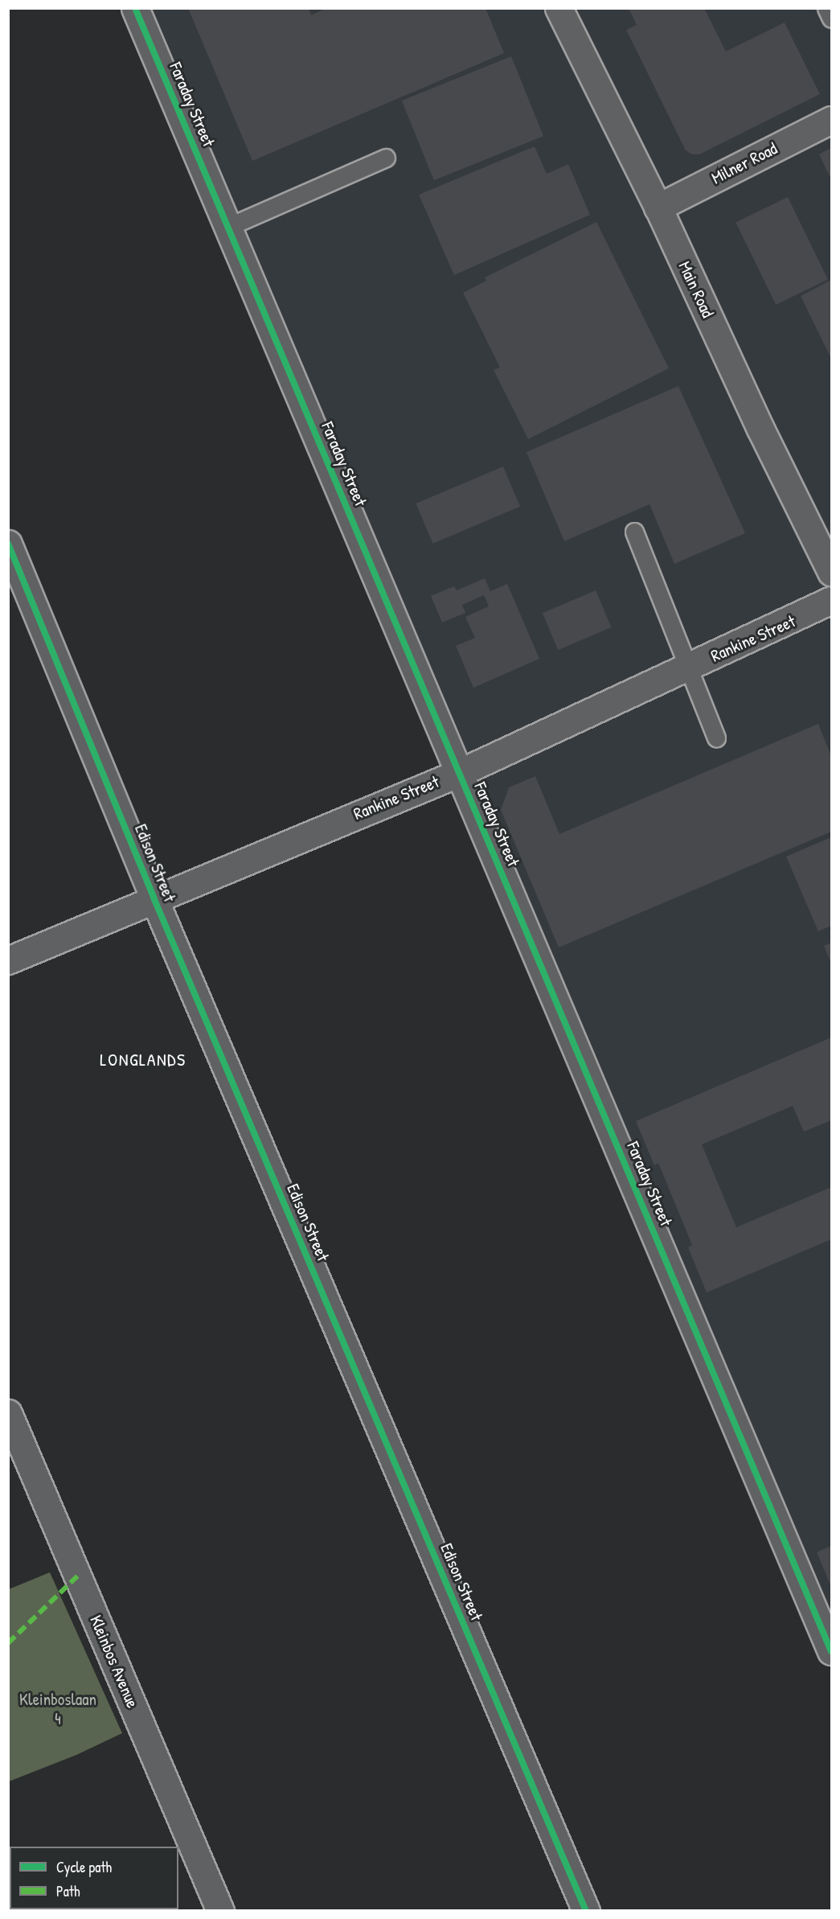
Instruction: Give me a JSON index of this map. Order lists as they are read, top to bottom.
{
  "streets": {
    "street": [
      "Faraday Street",
      "Milner Road",
      "Main Road",
      "Rankine Street",
      "Edison Street",
      "Kleinbos Avenue"
    ]
  },
  "crossings": [
    ["Faraday Street", "Rankine Street"],
    ["Milner Road", "Main Road"],
    ["Rankine Street", "Edison Street"]
  ],
  "districts": ["LONGLANDS"],
  "parks": ["Kleinboslaan 4"],
  "legend": ["Cycle path", "Path"]
}
